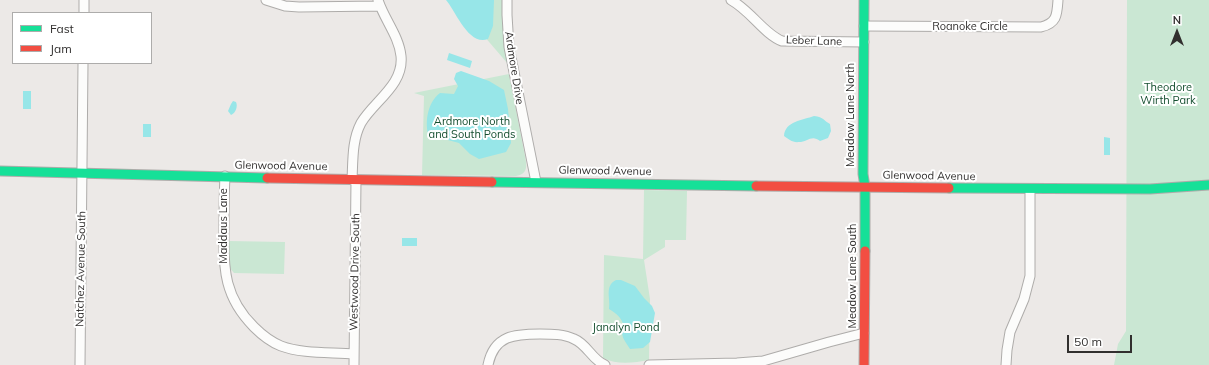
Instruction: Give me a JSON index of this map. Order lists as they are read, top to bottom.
{
  "streets": {
    "street": [
      "Roanoke Circle",
      "Leber Lane",
      "Ardmore Drive",
      "Meadow Lane North",
      "Glenwood Avenue",
      "Maddaus Lane",
      "Natchez Avenue South",
      "Westwood Drive South",
      "Meadow Lane South"
    ]
  },
  "crossings": [
    ["Roanoke Circle", "Meadow Lane North"],
    ["Leber Lane", "Meadow Lane North"],
    ["Ardmore Drive", "Glenwood Avenue"],
    ["Meadow Lane North", "Glenwood Avenue"],
    ["Meadow Lane North", "Meadow Lane South"],
    ["Glenwood Avenue", "Maddaus Lane"],
    ["Glenwood Avenue", "Natchez Avenue South"],
    ["Glenwood Avenue", "Westwood Drive South"],
    ["Glenwood Avenue", "Meadow Lane South"],
    ["Maddaus Lane", "Westwood Drive South"]
  ],
  "parks": ["Theodore Wirth Park", "Ardmore North and South Ponds", "Janalyn Pond"],
  "legend": ["Fast", "Jam"],
  "scale_bar": "50 m",
  "north": "top"
}
